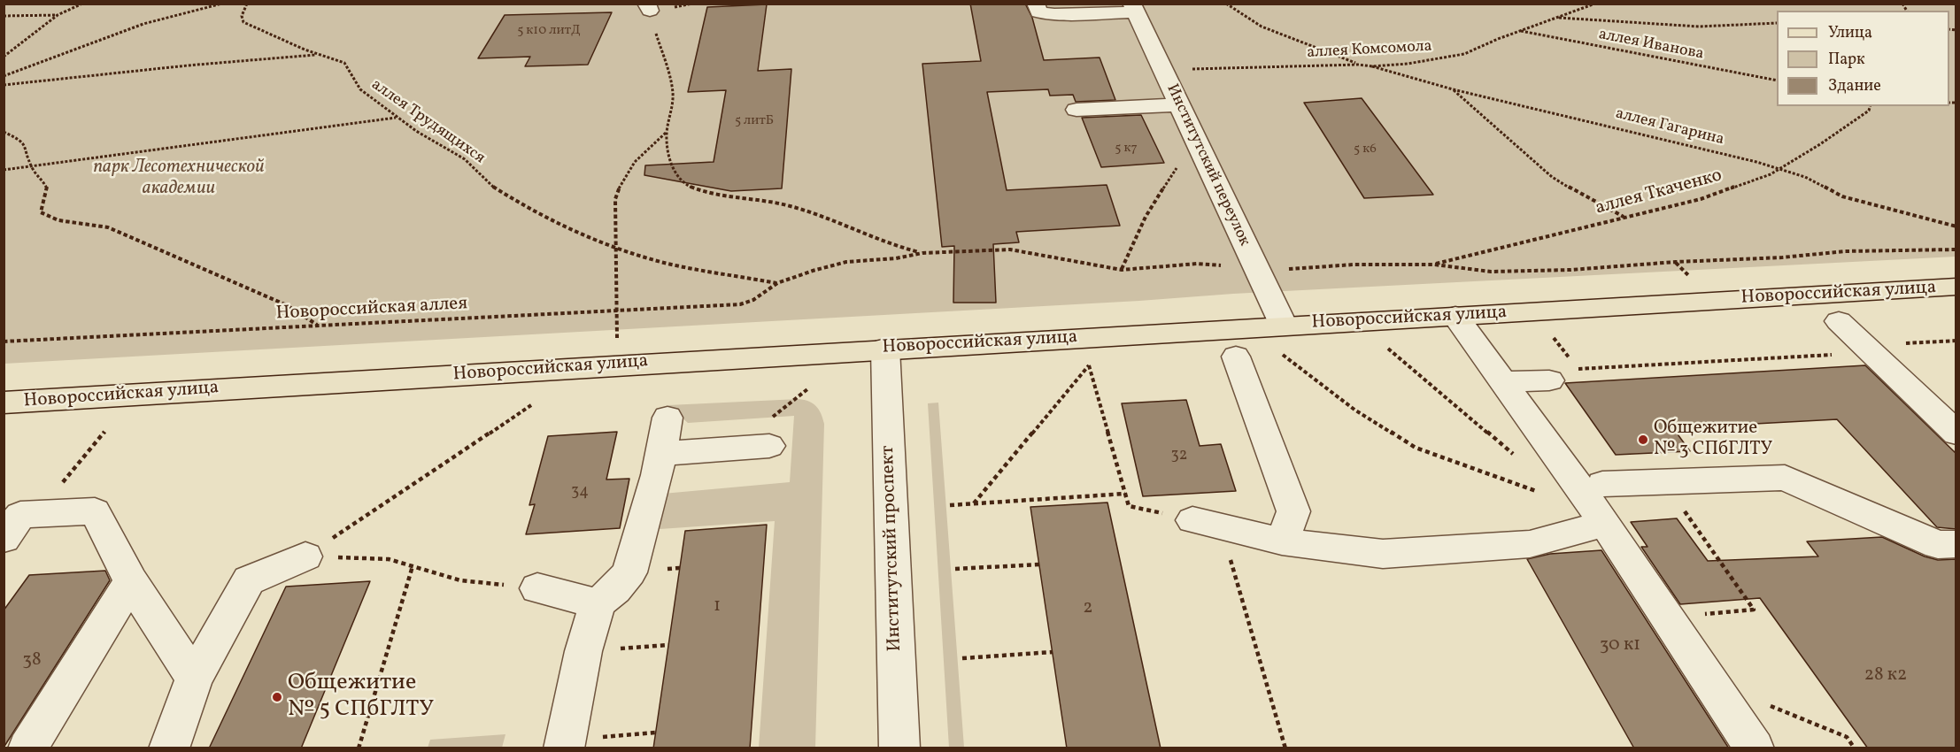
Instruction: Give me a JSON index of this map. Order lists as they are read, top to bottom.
{
  "streets": {
    "main road": ["Новороссийская улица"],
    "street": ["Институтский переулок", "Институтский проспект"],
    "path": [
      "аллея Иванова",
      "аллея Комсомола",
      "аллея Трудящихся",
      "аллея Гагарина",
      "аллея Ткаченко",
      "Новороссийская аллея"
    ]
  },
  "crossings": [
    ["аллея Иванова", "аллея Комсомола"],
    ["аллея Комсомола", "аллея Гагарина"],
    ["аллея Комсомола", "Институтский переулок"],
    ["аллея Трудящихся", "Новороссийская аллея"],
    ["аллея Гагарина", "аллея Ткаченко"],
    ["Институтский переулок", "Новороссийская улица"],
    ["Новороссийская улица", "Институтский проспект"]
  ],
  "parks": ["парк Лесотехнической академии"],
  "places": ["Общежитие № 3 СПбГЛТУ", "Общежитие № 5 СПбГЛТУ"],
  "house_numbers": [
    "5 к10 литД",
    "5 литБ",
    "5 к7",
    "5 к6",
    "32",
    "34",
    "1",
    "2",
    "30 к1",
    "38",
    "28 к2"
  ],
  "legend": ["Улица", "Парк", "Здание"]
}
